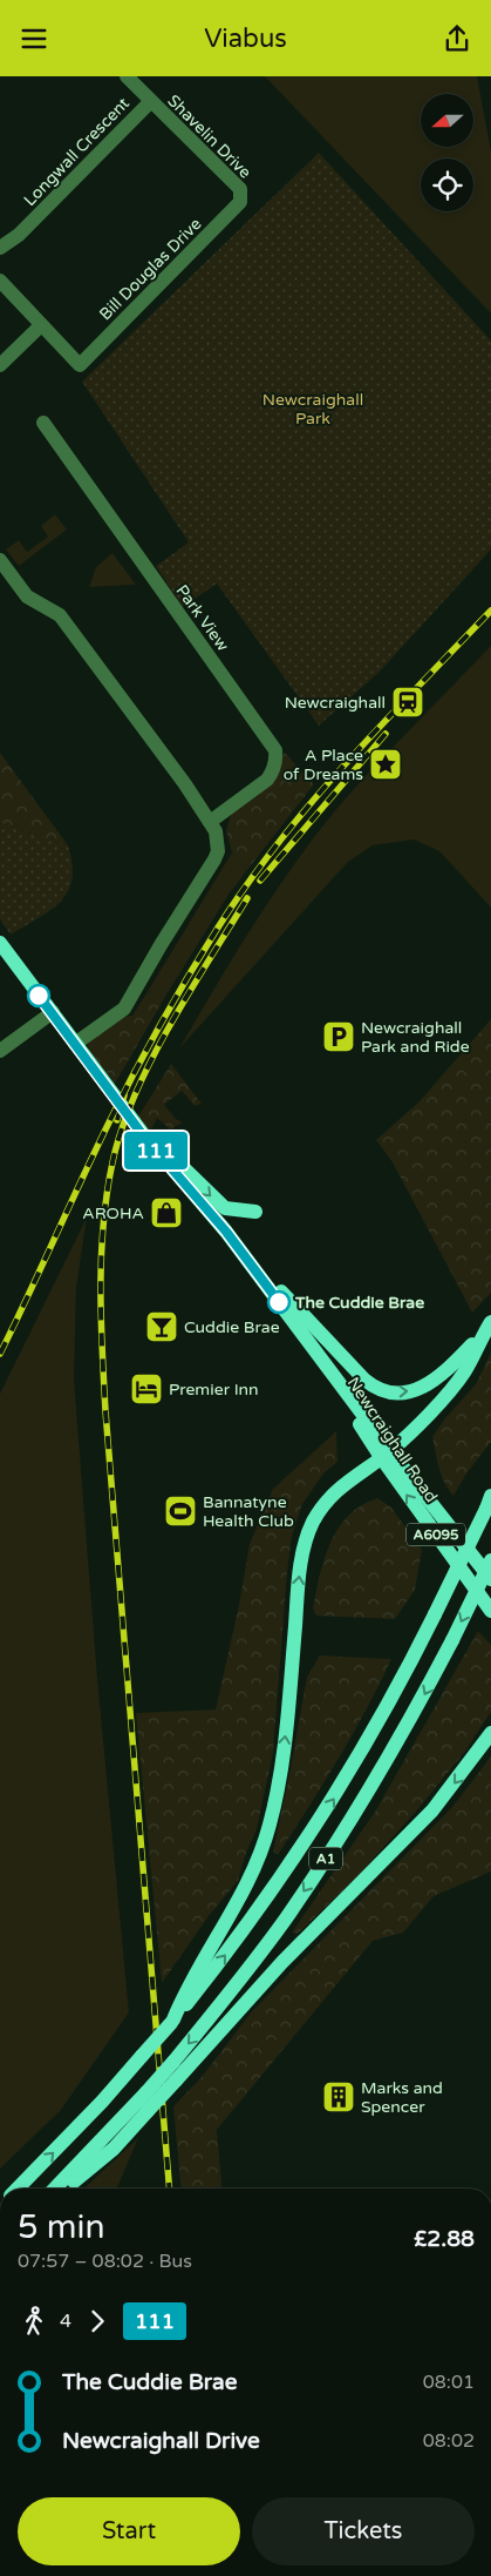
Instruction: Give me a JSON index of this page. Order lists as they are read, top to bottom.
{
  "streets": {
    "main road": ["Newcraighall Road", "A6095", "A1"],
    "street": [
      "Shavelin Drive",
      "Longwall Crescent",
      "Bill Douglas Drive",
      "Park View"
    ]
  },
  "crossings": [
    ["Shavelin Drive", "Longwall Crescent"],
    ["Shavelin Drive", "Bill Douglas Drive"],
    ["Newcraighall Road", "A6095"]
  ],
  "parks": ["Newcraighall Park"],
  "places": {
    "station": ["Newcraighall"],
    "place": ["A Place of Dreams"],
    "parking": ["Newcraighall Park and Ride"],
    "shop": ["AROHA"],
    "other": ["The Cuddie Brae"],
    "bar": ["Cuddie Brae"],
    "hotel": ["Premier Inn"],
    "sports": ["Bannatyne Health Club"],
    "building": ["Marks and Spencer"]
  },
  "lines": ["bus line 111"],
  "north": "left",
  "page": {
    "header": "Viabus",
    "on_map": "111",
    "heading": ["5 min", "07:57 – 08:02 · Bus", "£2.88"],
    "legs": ["4", "111"],
    "list": [
      {
        "name": "The Cuddie Brae",
        "value": "08:01"
      },
      {
        "name": "Newcraighall Drive",
        "value": "08:02"
      }
    ],
    "buttons": ["Start", "Tickets"]
  }
}
